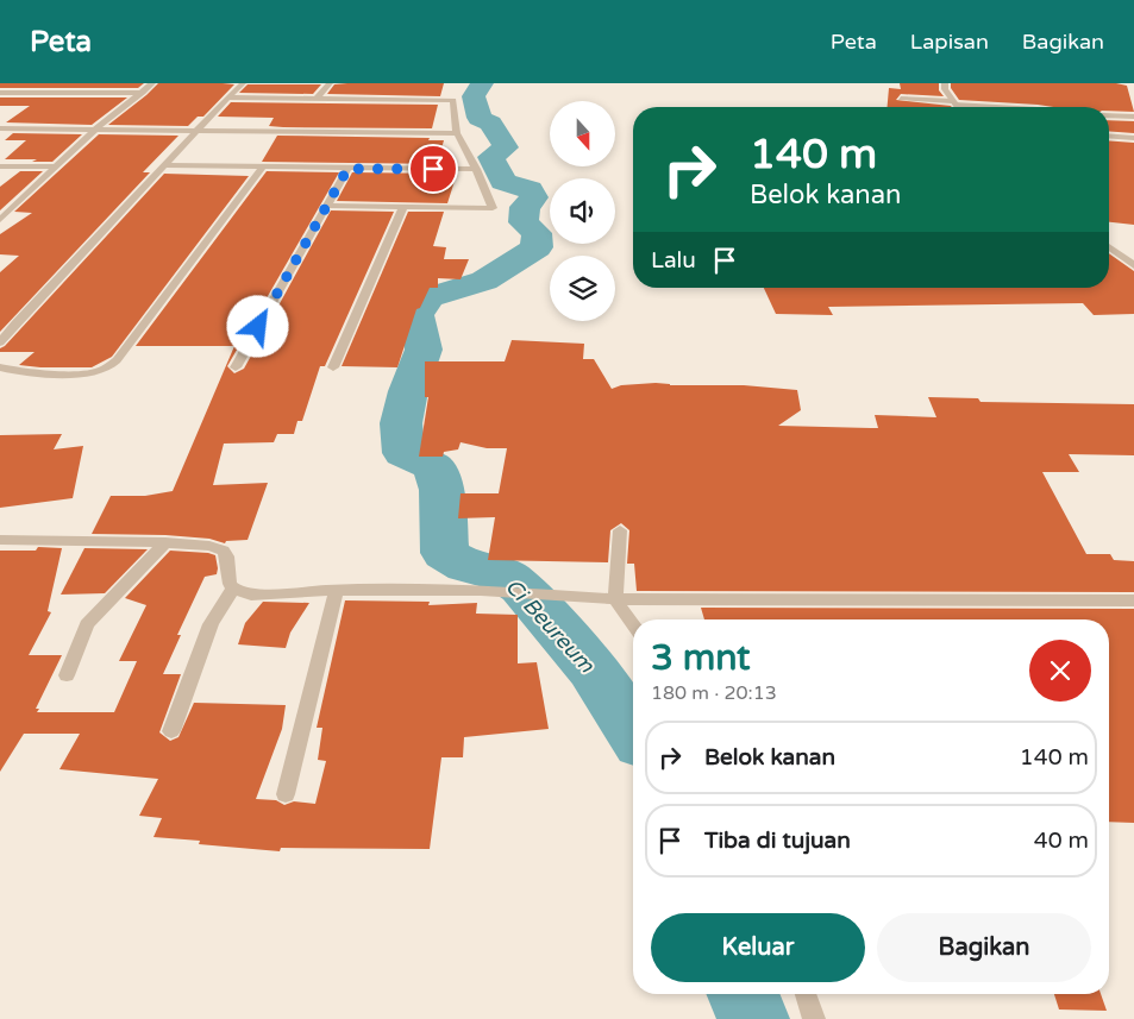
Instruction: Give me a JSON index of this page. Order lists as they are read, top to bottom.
{
  "water": ["Ci Beureum"],
  "north": "bottom",
  "page": {
    "header": "Peta",
    "nav": ["Peta", "Lapisan", "Bagikan"],
    "turn": ["140 m", "Belok kanan"],
    "then": "Lalu",
    "heading": ["3 mnt", "180 m · 20:13"],
    "list": [
      {
        "name": "Belok kanan",
        "value": "140 m"
      },
      {
        "name": "Tiba di tujuan",
        "value": "40 m"
      }
    ],
    "buttons": ["Keluar", "Bagikan"]
  }
}
